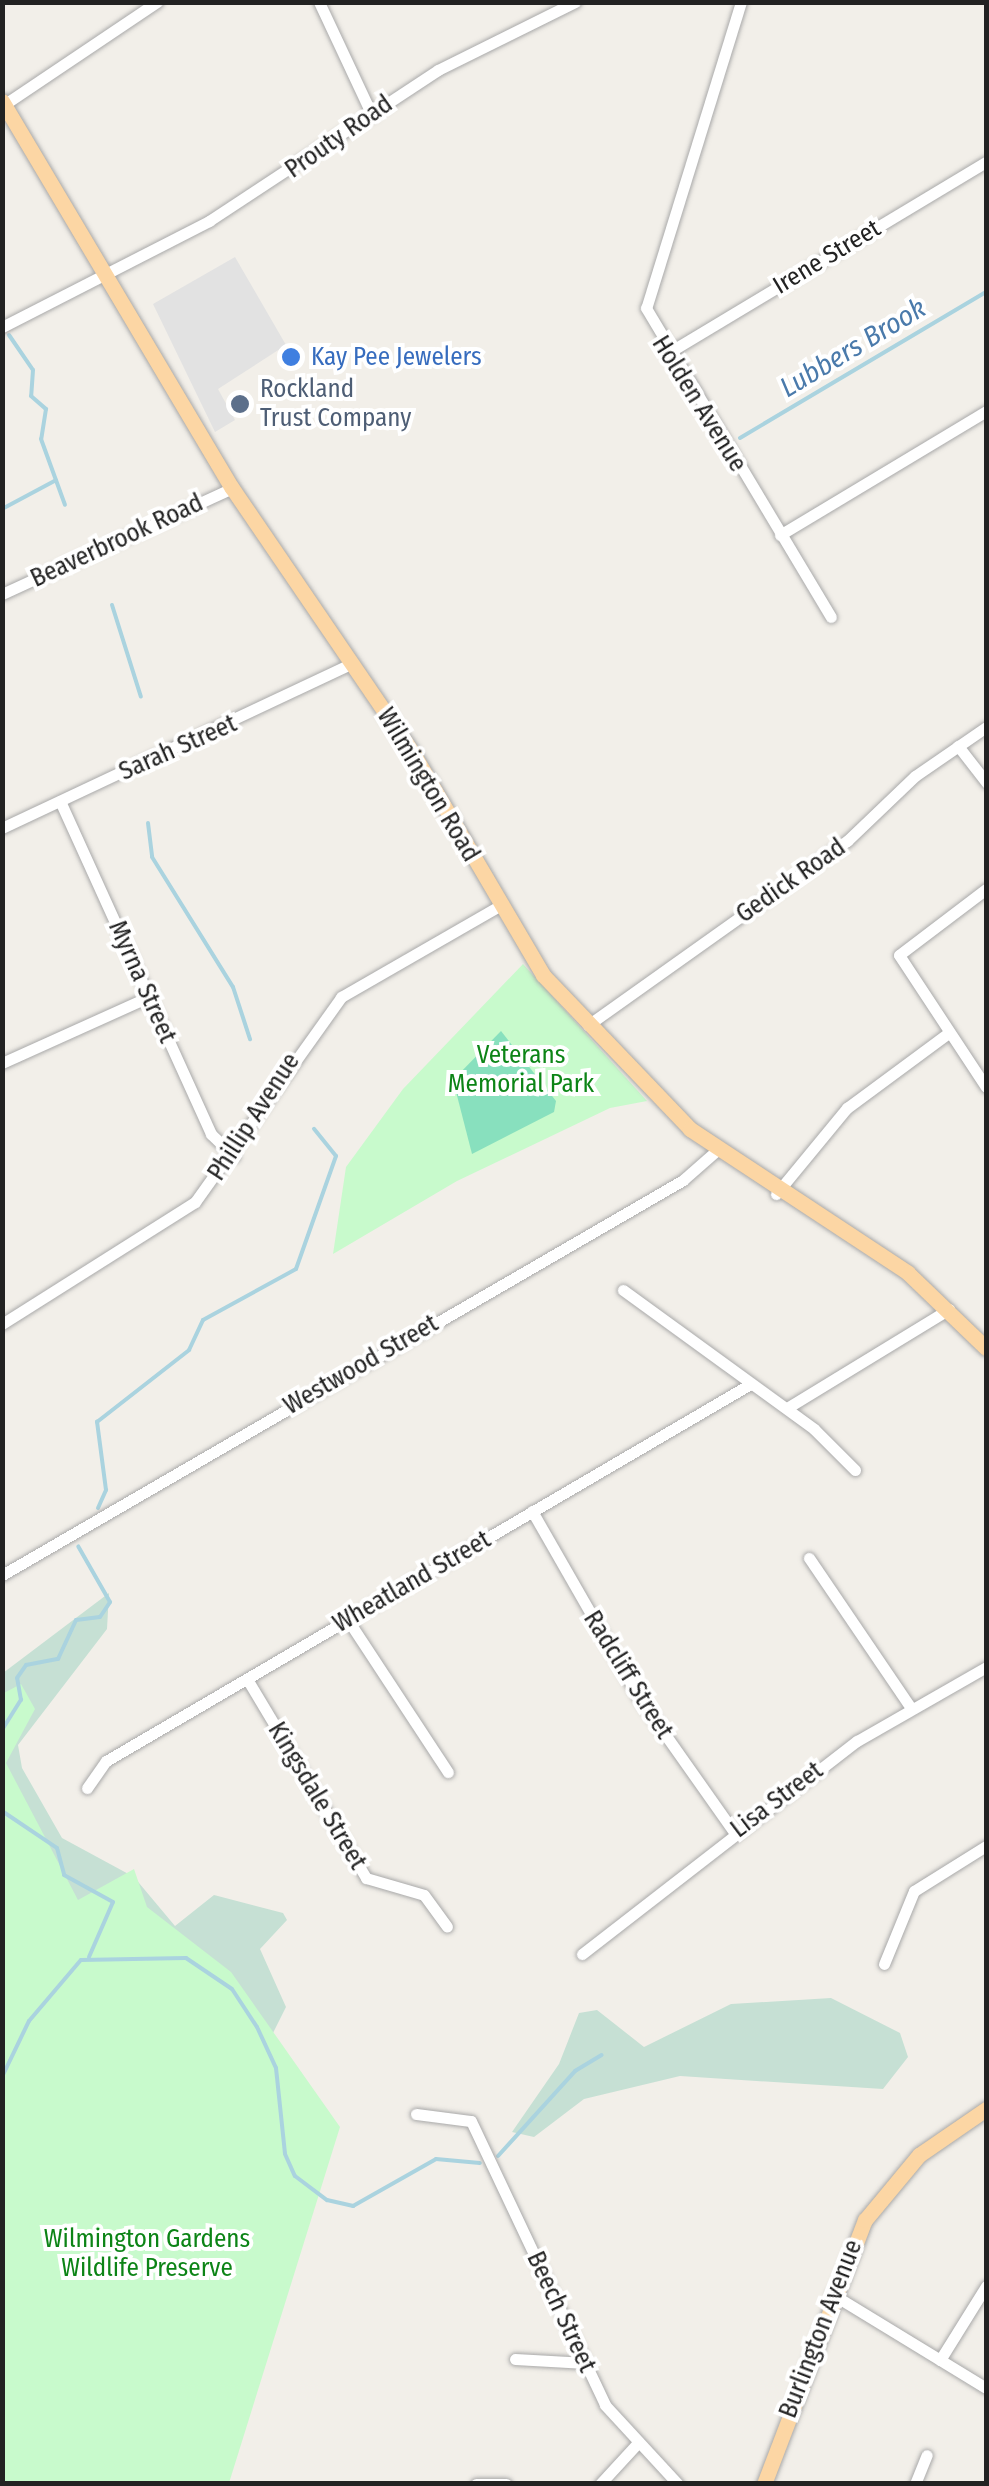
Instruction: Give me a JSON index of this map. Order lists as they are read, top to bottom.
{
  "streets": {
    "main road": ["Wilmington Road", "Burlington Avenue"],
    "street": [
      "Prouty Road",
      "Irene Street",
      "Holden Avenue",
      "Beaverbrook Road",
      "Sarah Street",
      "Gedick Road",
      "Myrna Street",
      "Phillip Avenue",
      "Westwood Street",
      "Wheatland Street",
      "Radcliff Street",
      "Kingsdale Street",
      "Lisa Street",
      "Beech Street"
    ]
  },
  "crossings": [
    ["Prouty Road", "Wilmington Road"],
    ["Irene Street", "Holden Avenue"],
    ["Beaverbrook Road", "Wilmington Road"],
    ["Sarah Street", "Wilmington Road"],
    ["Sarah Street", "Myrna Street"],
    ["Wilmington Road", "Gedick Road"],
    ["Wilmington Road", "Phillip Avenue"],
    ["Wilmington Road", "Westwood Street"],
    ["Myrna Street", "Phillip Avenue"],
    ["Wheatland Street", "Radcliff Street"],
    ["Wheatland Street", "Kingsdale Street"],
    ["Radcliff Street", "Lisa Street"]
  ],
  "water": ["Lubbers Brook"],
  "parks": ["Veterans Memorial Park", "Wilmington Gardens Wildlife Preserve"],
  "places": ["Kay Pee Jewelers", "Rockland Trust Company"]
}
